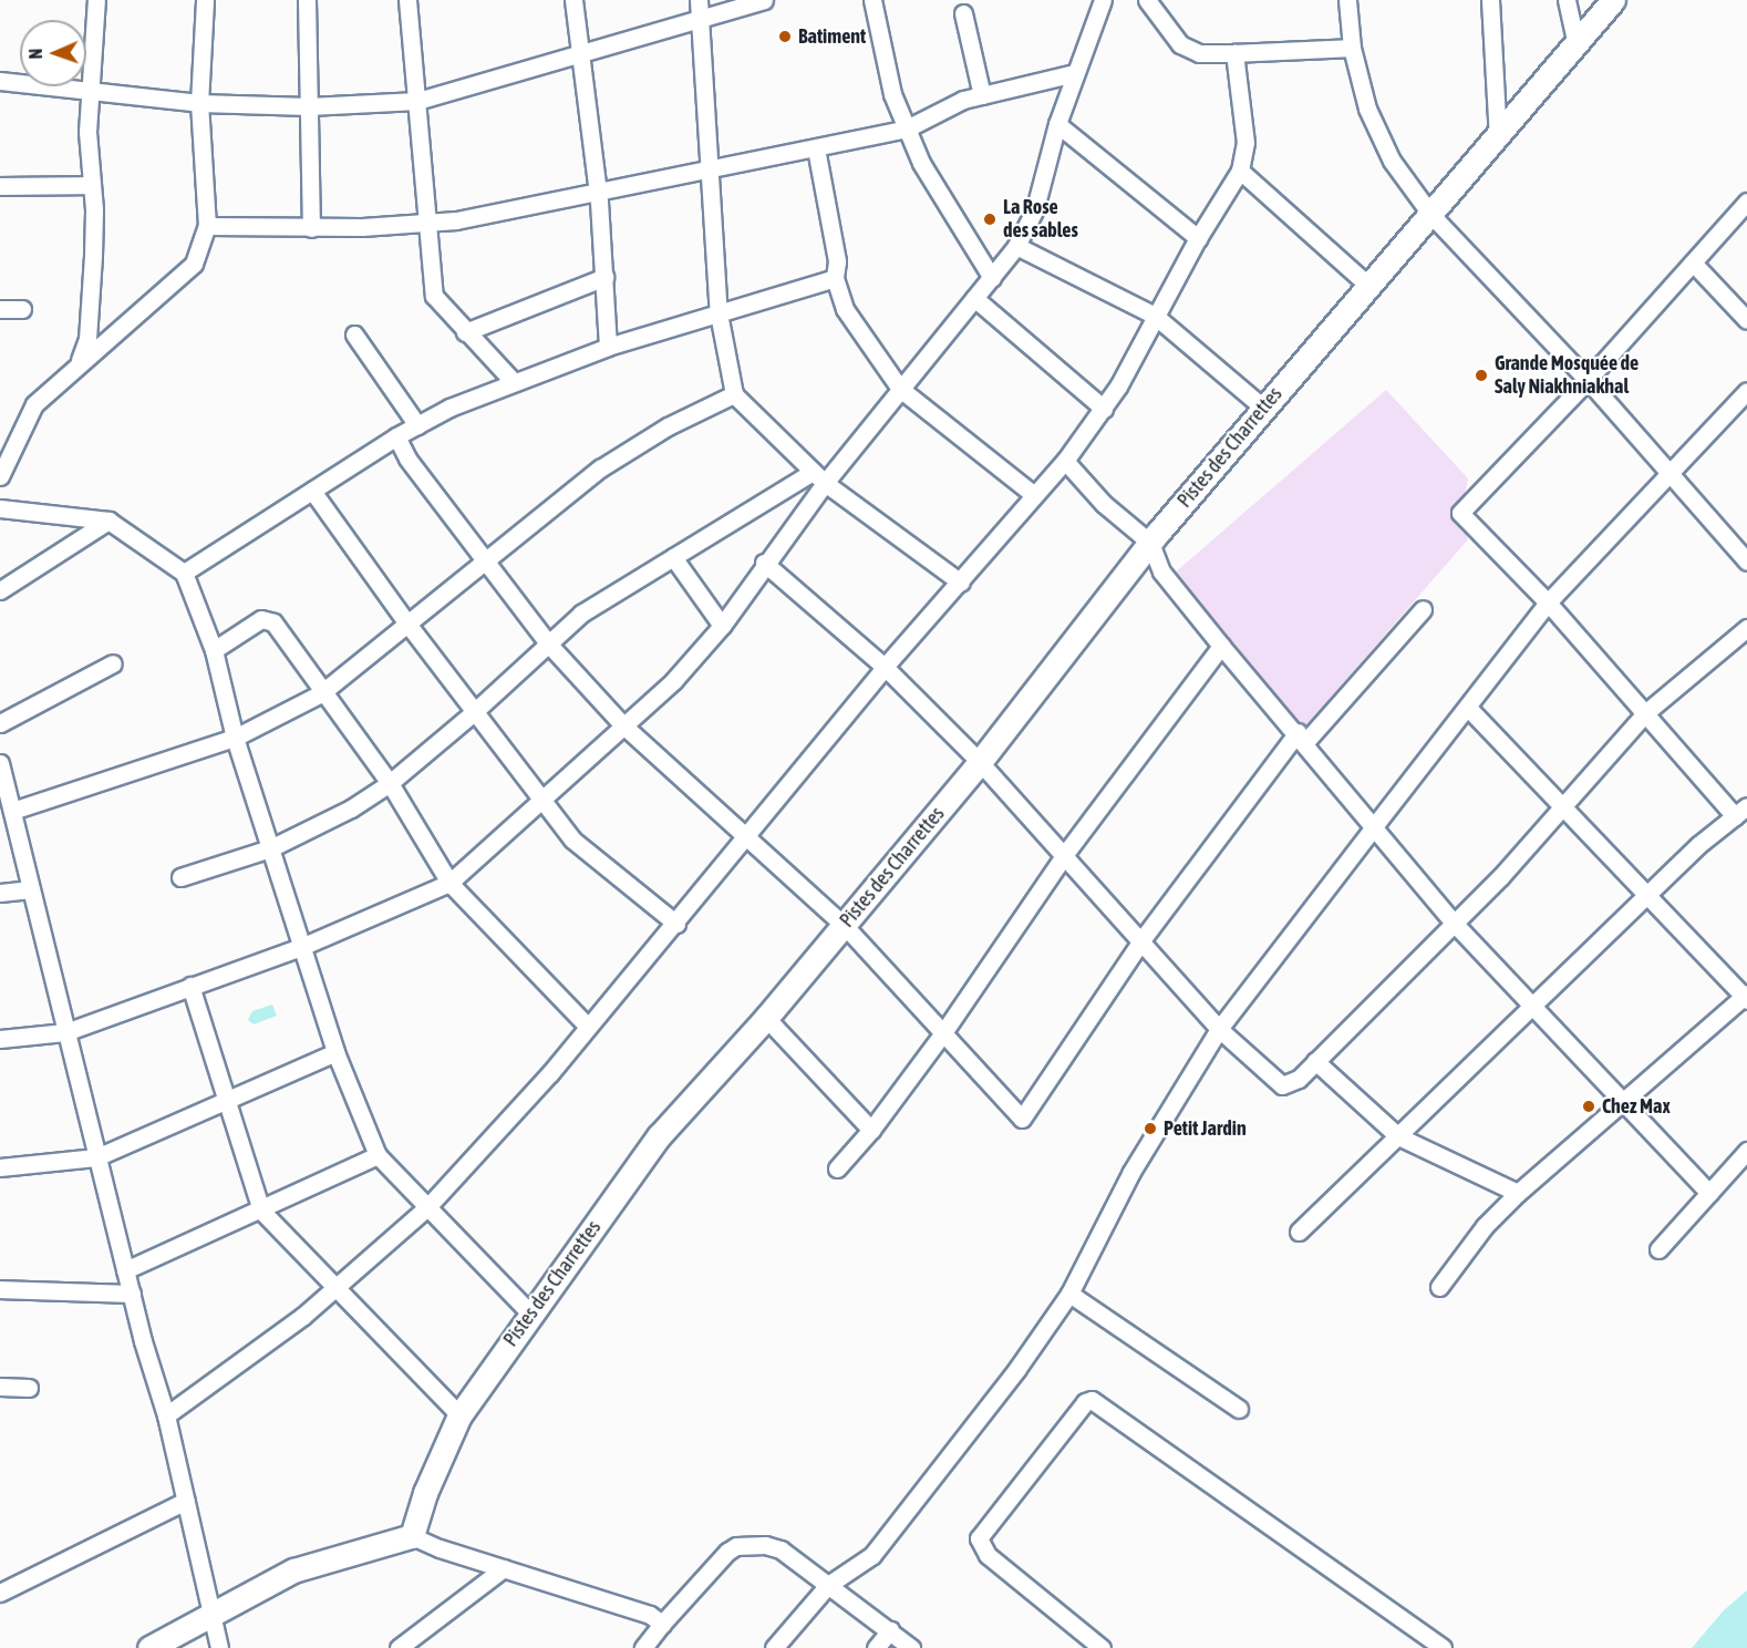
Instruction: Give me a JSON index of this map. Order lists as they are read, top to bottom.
{
  "streets": {
    "main road": ["Pistes des Charrettes"]
  },
  "places": [
    "Batiment",
    "La Rose des sables",
    "Grande Mosquée de Saly Niakhniakhal",
    "Chez Max",
    "Petit Jardin"
  ],
  "north": "left"
}
